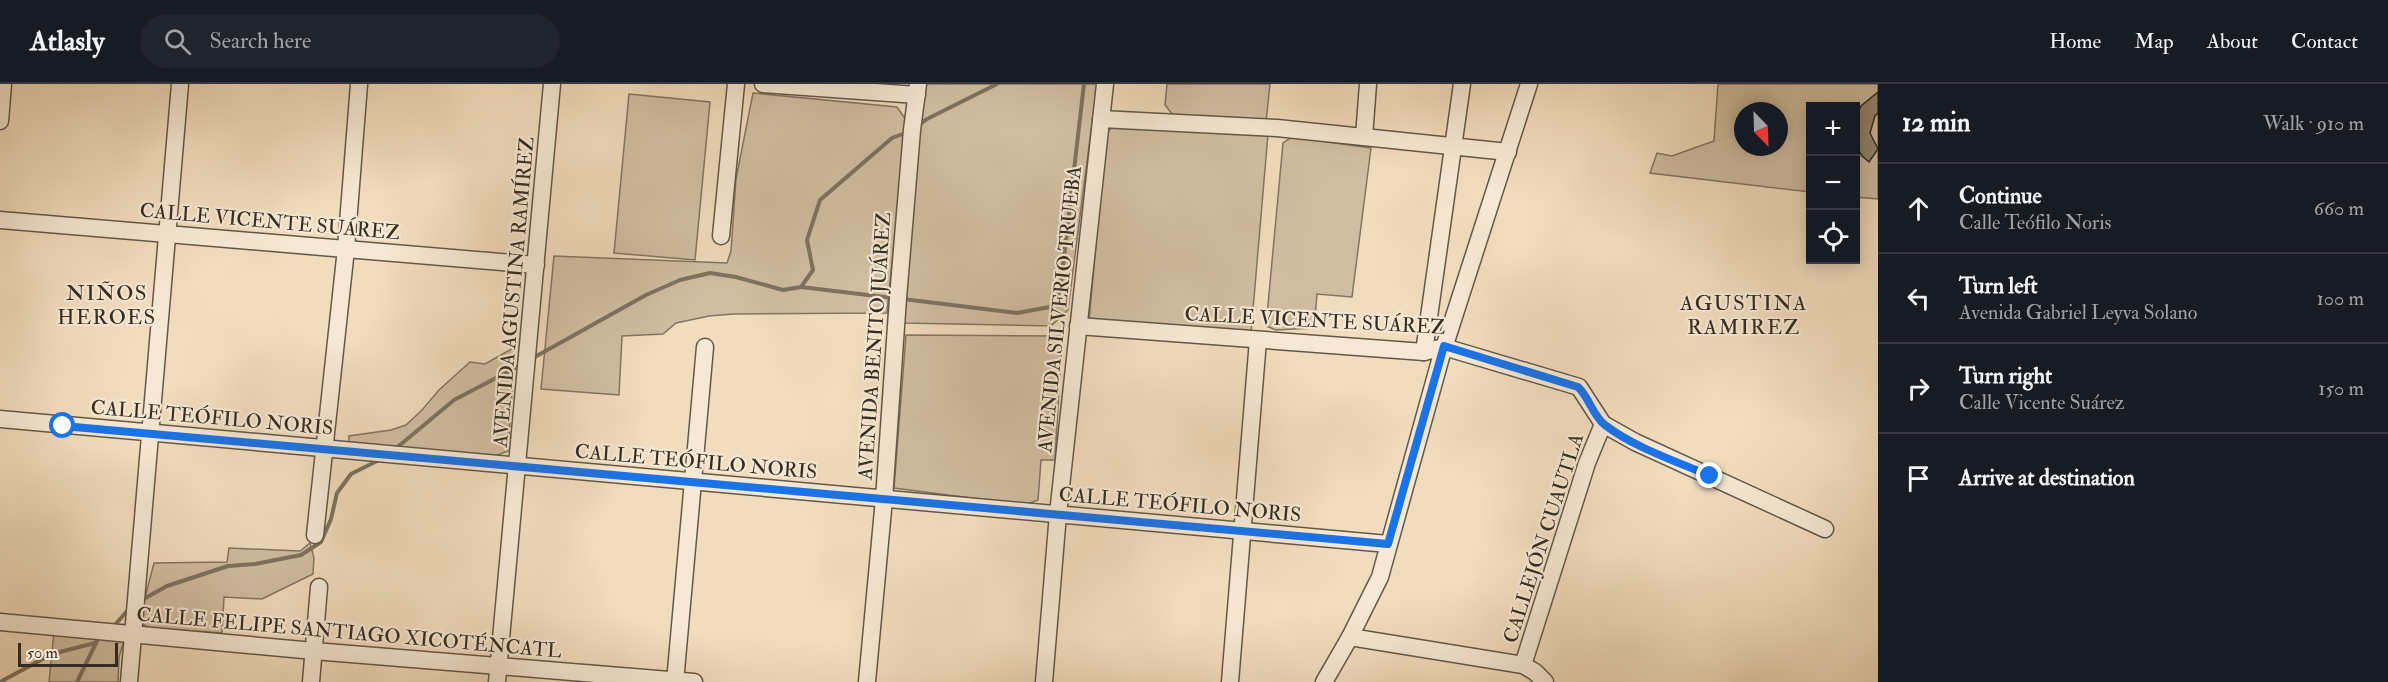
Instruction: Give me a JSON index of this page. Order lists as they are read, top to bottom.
{
  "streets": {
    "street": [
      "CALLE VICENTE SUÁREZ",
      "AVENIDA AGUSTINA RAMÍREZ",
      "AVENIDA SILVERIO TRUEBA",
      "AVENIDA BENITO JUÁREZ",
      "CALLE TEÓFILO NORIS",
      "CALLEJÓN CUAUTLA",
      "CALLE FELIPE SANTIAGO XICOTÉNCATL"
    ]
  },
  "crossings": [
    ["CALLE VICENTE SUÁREZ", "AVENIDA AGUSTINA RAMÍREZ"],
    ["CALLE VICENTE SUÁREZ", "AVENIDA SILVERIO TRUEBA"],
    ["CALLE VICENTE SUÁREZ", "CALLEJÓN CUAUTLA"],
    ["AVENIDA AGUSTINA RAMÍREZ", "CALLE TEÓFILO NORIS"],
    ["AVENIDA AGUSTINA RAMÍREZ", "CALLE FELIPE SANTIAGO XICOTÉNCATL"],
    ["AVENIDA SILVERIO TRUEBA", "CALLE TEÓFILO NORIS"],
    ["AVENIDA BENITO JUÁREZ", "CALLE TEÓFILO NORIS"]
  ],
  "districts": ["NIÑOS HEROES", "AGUSTINA RAMIREZ"],
  "scale_bar": "50 m",
  "north": "bottom right",
  "page": {
    "header": "Atlasly",
    "search": "Search here",
    "nav": [
      "Home",
      "Map",
      "About",
      "Contact"
    ],
    "heading": ["12 min", "Walk · 910 m"],
    "map_buttons": ["+", "−"],
    "list": [
      ["Continue", "Calle Teófilo Noris", "660 m"],
      ["Turn left", "Avenida Gabriel Leyva Solano", "100 m"],
      ["Turn right", "Calle Vicente Suárez", "150 m"],
      "Arrive at destination"
    ],
    "scale": "50 m"
  }
}
